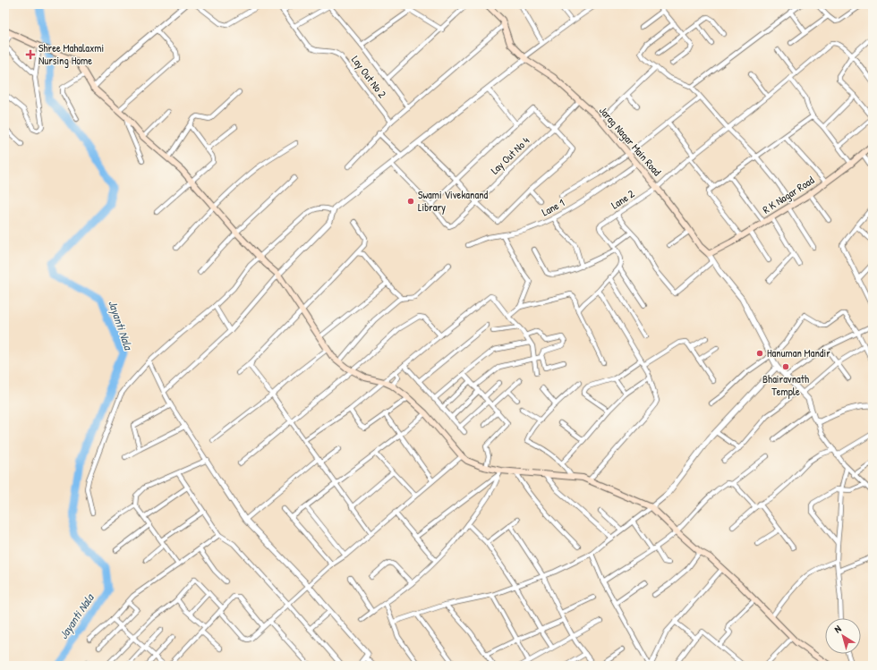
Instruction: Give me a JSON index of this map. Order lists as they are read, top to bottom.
{
  "streets": {
    "main road": ["Jarag Nagar Main Road", "R K Nagar Road"],
    "street": [
      "Lay Out No 2",
      "Lay Out No 4",
      "Lane 2",
      "Lane 1"
    ]
  },
  "crossings": [
    ["Jarag Nagar Main Road", "Lay Out No 4"],
    ["Jarag Nagar Main Road", "R K Nagar Road"],
    ["Jarag Nagar Main Road", "Lane 2"],
    ["Jarag Nagar Main Road", "Lane 1"]
  ],
  "water": ["Jayanti Nala"],
  "places": {
    "health": ["Shree Mahalaxmi Nursing Home"],
    "other": ["Swami Vivekanand Library", "Hanuman Mandir", "Bhairavnath Temple"]
  },
  "north": "top left"
}
